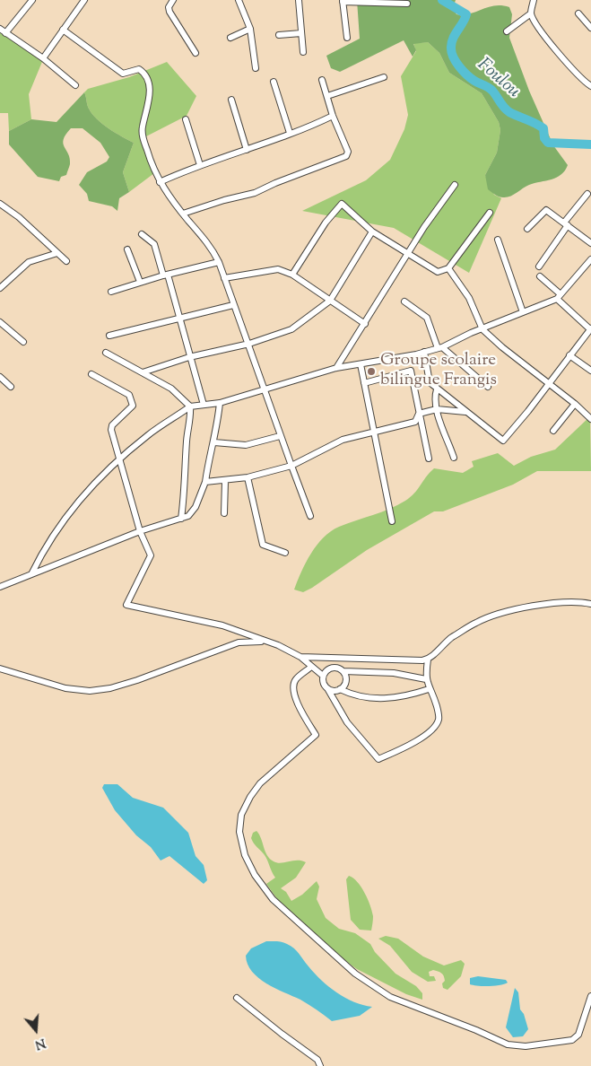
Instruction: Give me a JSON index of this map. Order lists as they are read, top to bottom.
{
  "water": ["Foulou"],
  "places": ["Groupe scolaire bilingue Frangis"],
  "north": "bottom"
}
